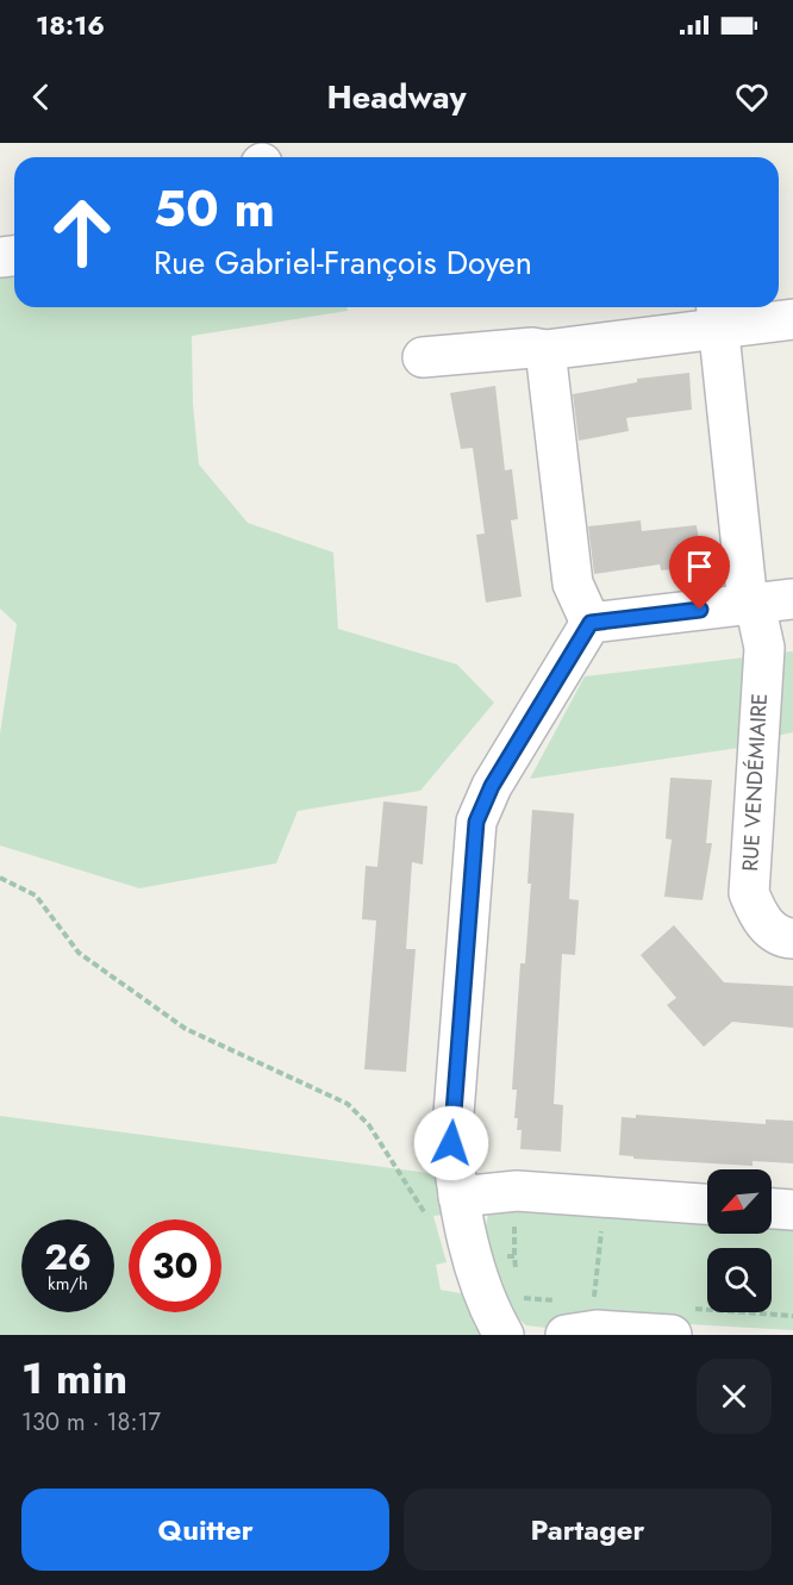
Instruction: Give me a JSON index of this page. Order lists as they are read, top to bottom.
{
  "streets": {
    "street": ["RUE VENDÉMIAIRE"]
  },
  "north": "bottom left",
  "page": {
    "status": "18:16",
    "header": "Headway",
    "turn": ["50 m", "Rue Gabriel-François Doyen"],
    "speed": "26 km/h",
    "limit": "30",
    "heading": ["1 min", "130 m · 18:17"],
    "buttons": ["Quitter", "Partager"]
  }
}
